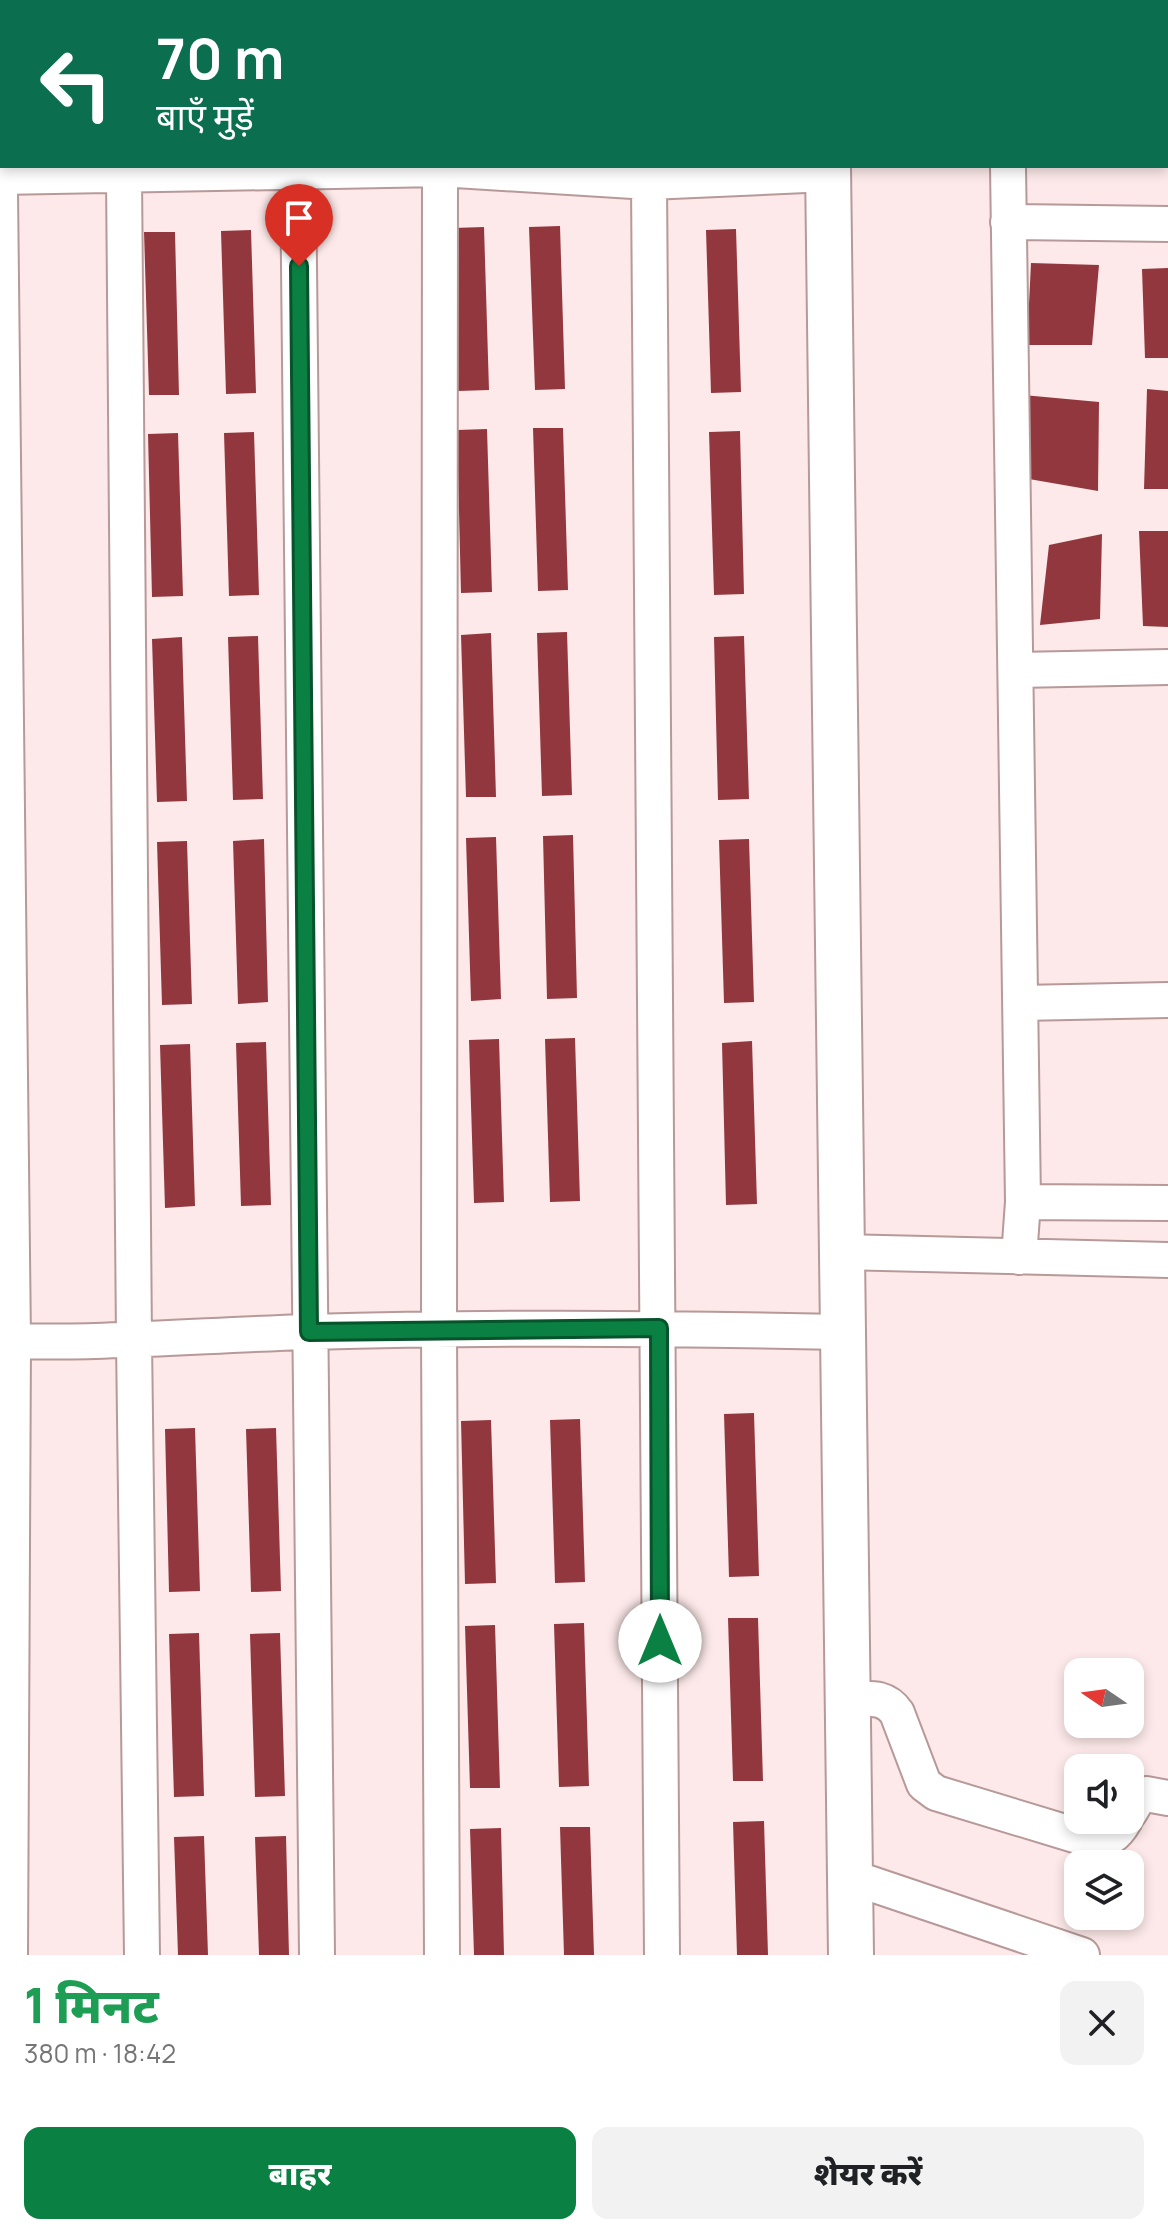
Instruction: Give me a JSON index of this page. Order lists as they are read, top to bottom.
{
  "north": "left",
  "page": {
    "turn": ["70 m", "बाएँ मुड़ें"],
    "heading": ["1 मिनट", "380 m · 18:42"],
    "buttons": ["बाहर", "शेयर करें"]
  }
}
